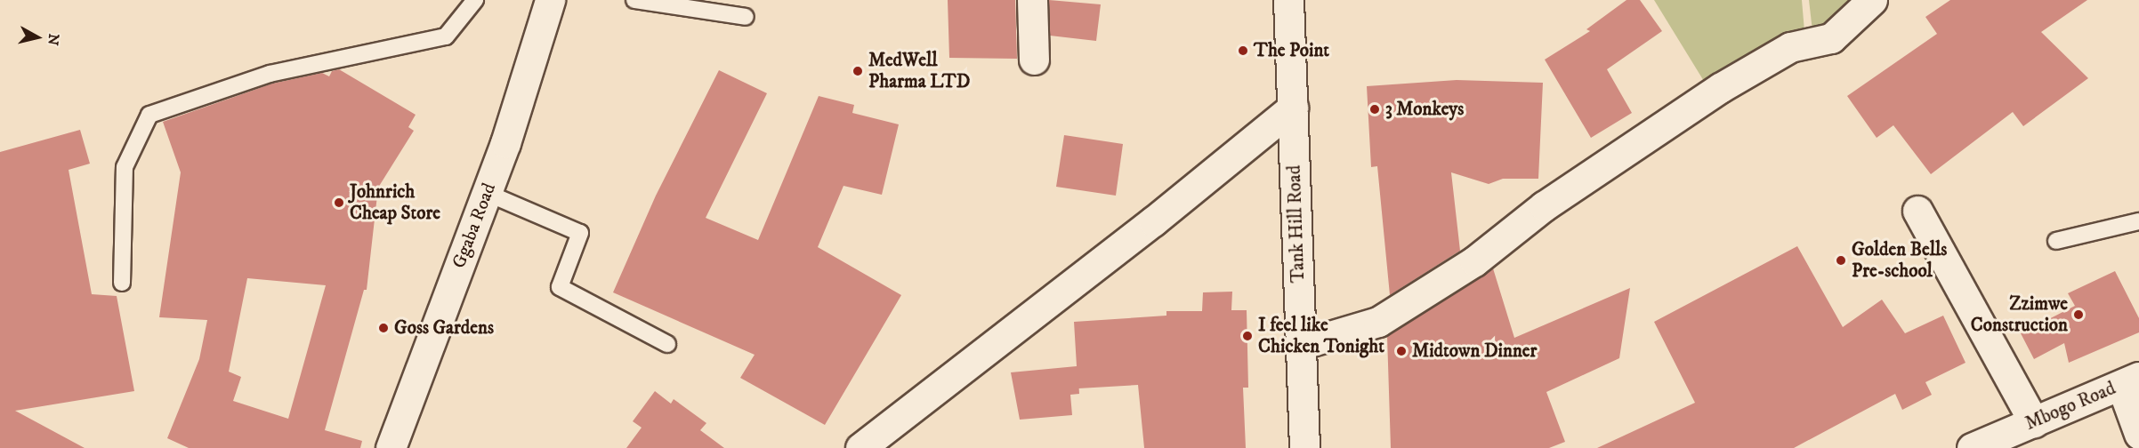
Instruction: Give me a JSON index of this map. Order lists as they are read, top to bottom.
{
  "streets": {
    "street": ["Tank Hill Road", "Ggaba Road", "Mbogo Road"]
  },
  "places": [
    "The Point",
    "MedWell Pharma LTD",
    "3 Monkeys",
    "Johnrich Cheap Store",
    "Golden Bells Pre-school",
    "Zzimwe Construction",
    "Goss Gardens",
    "I feel like Chicken Tonight",
    "Midtown Dinner"
  ],
  "north": "right"
}
